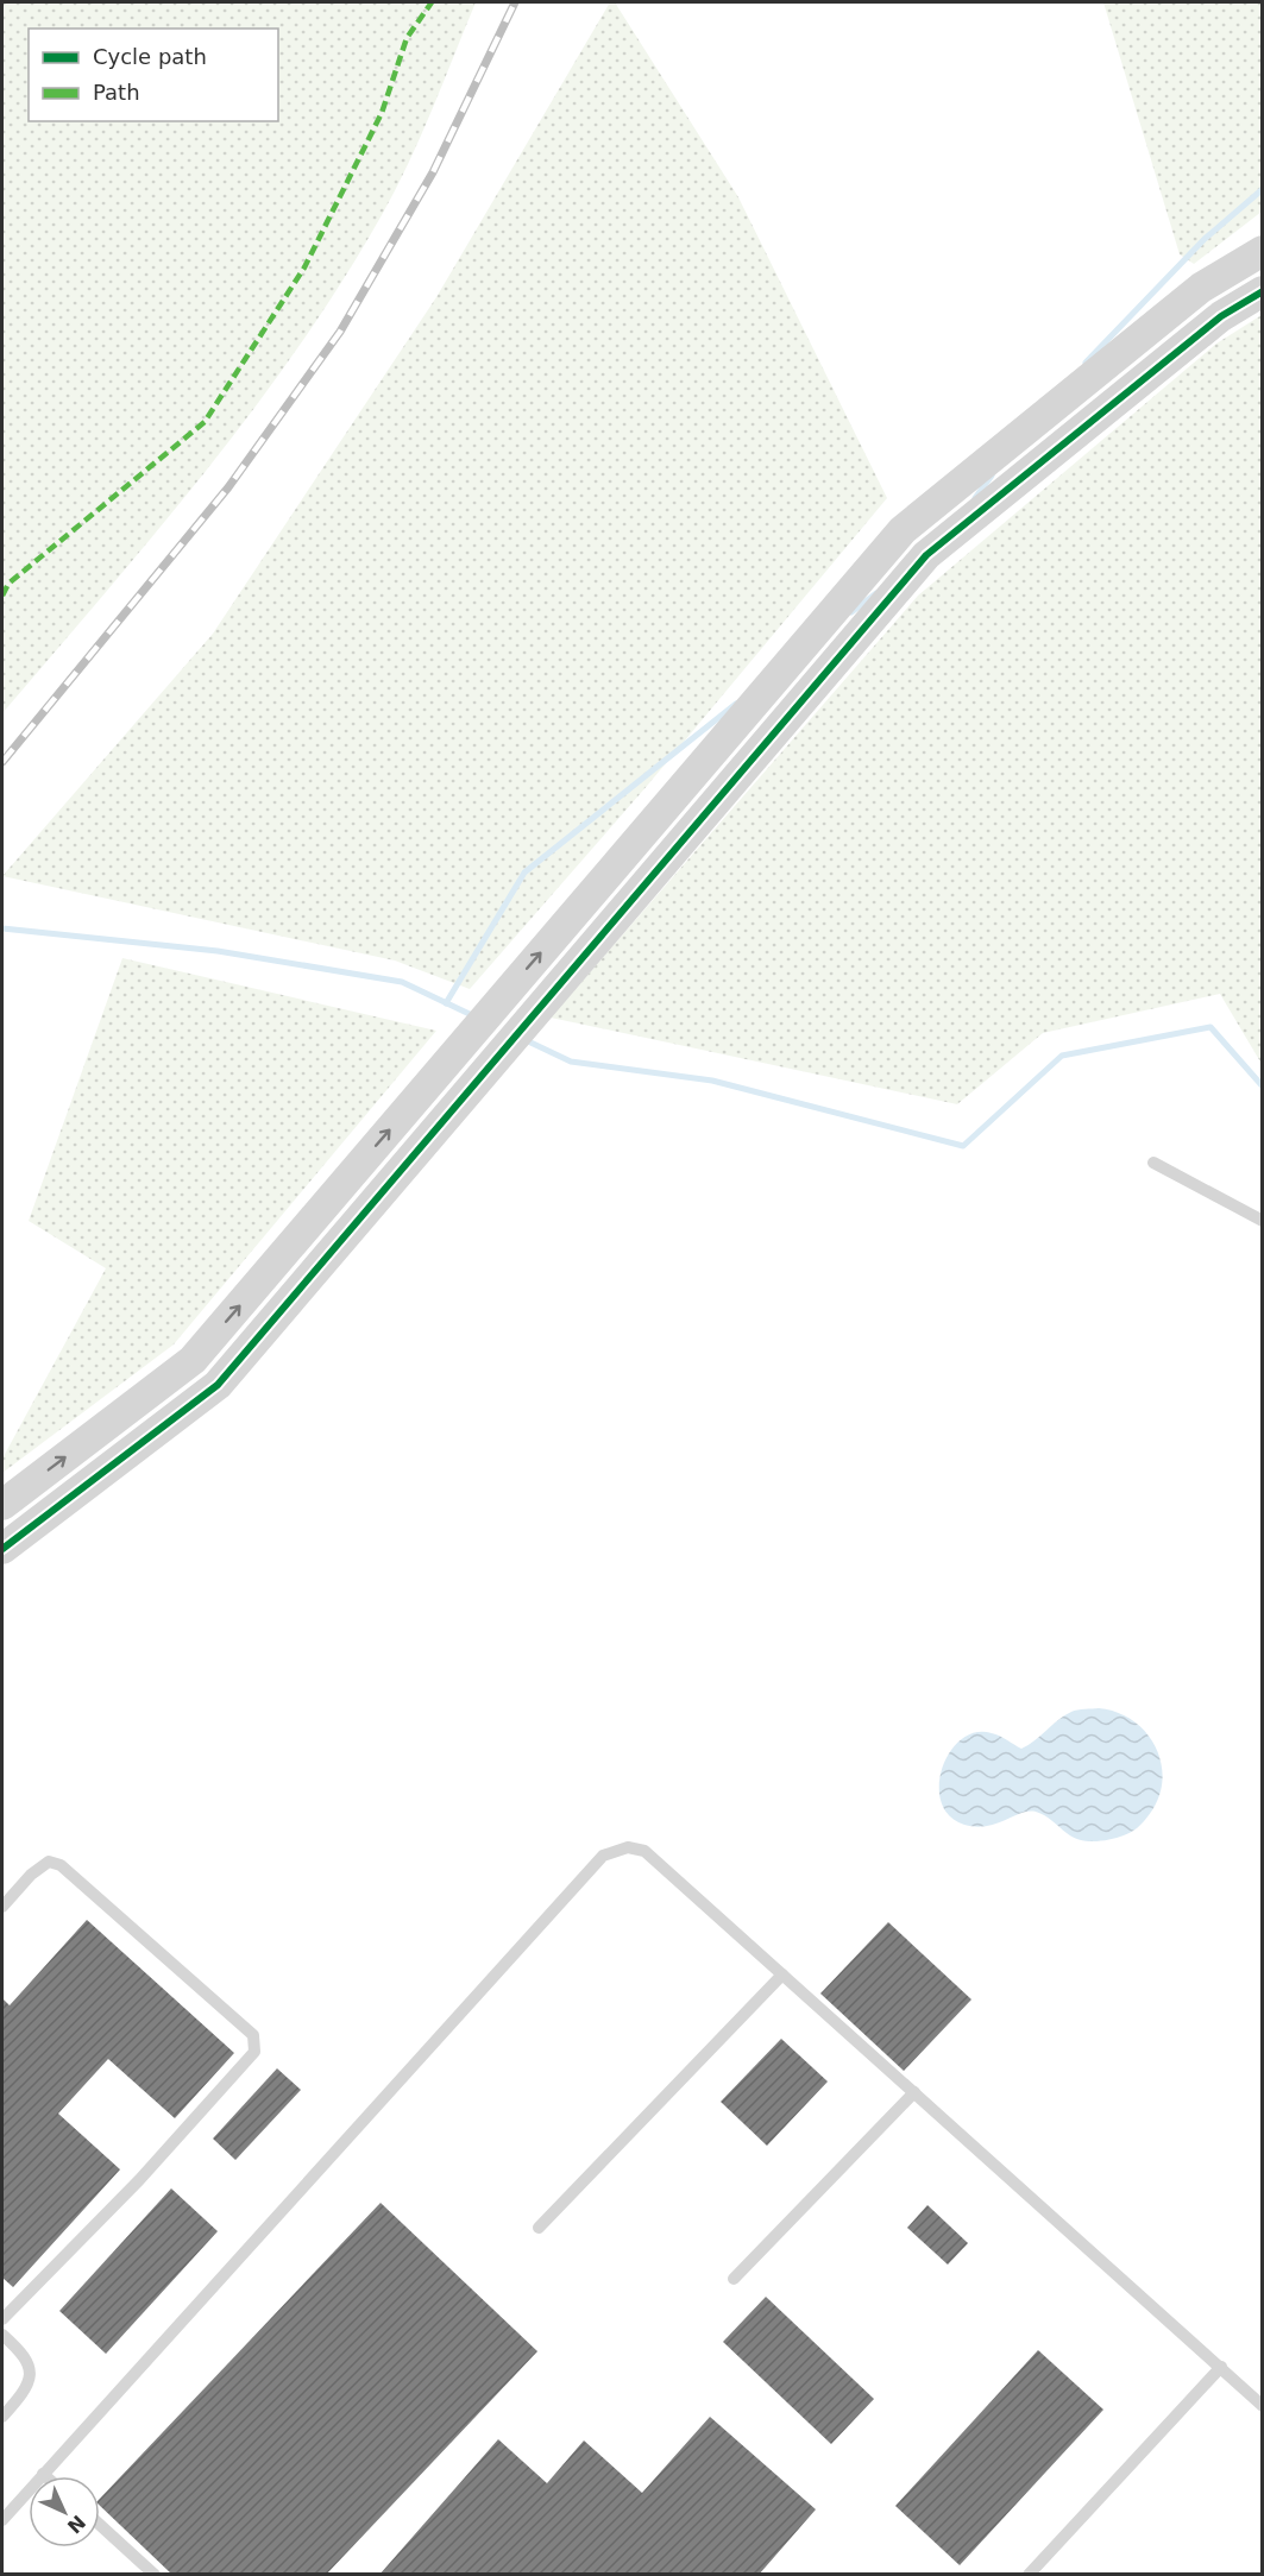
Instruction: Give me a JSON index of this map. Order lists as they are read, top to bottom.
{
  "legend": ["Cycle path", "Path"],
  "north": "bottom right"
}
